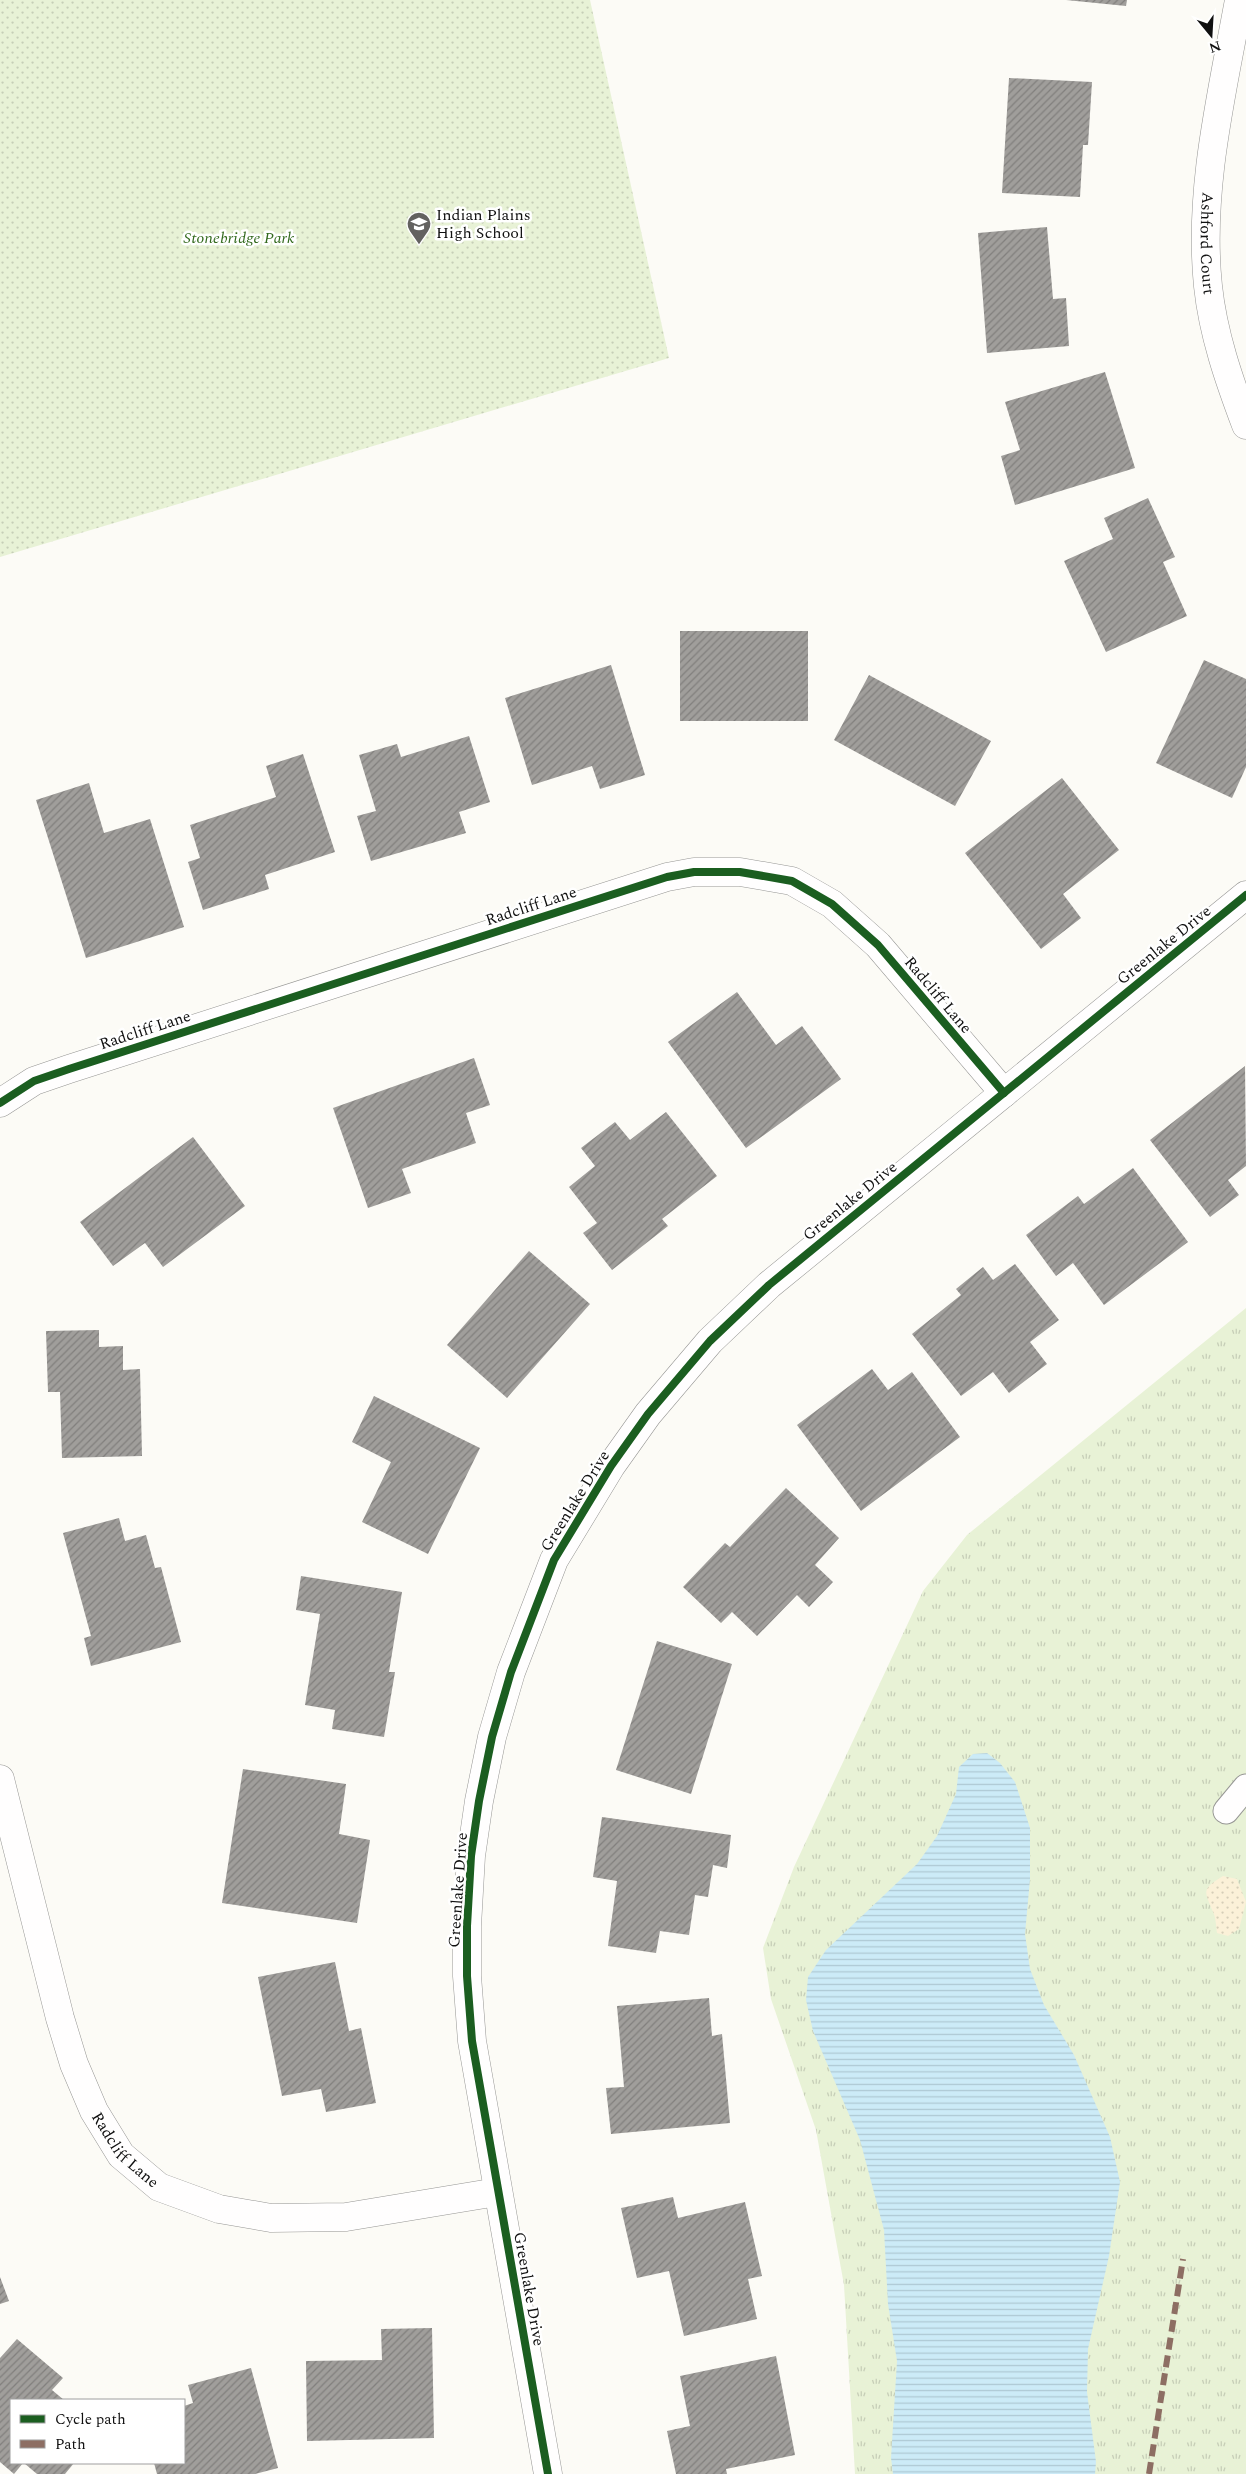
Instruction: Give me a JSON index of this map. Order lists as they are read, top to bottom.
{
  "streets": {
    "street": ["Ashford Court", "Radcliff Lane", "Greenlake Drive"]
  },
  "crossings": [
    ["Radcliff Lane", "Greenlake Drive"]
  ],
  "parks": ["Stonebridge Park"],
  "places": {
    "school or university": ["Indian Plains High School"]
  },
  "legend": ["Cycle path", "Path"],
  "north": "bottom"
}
